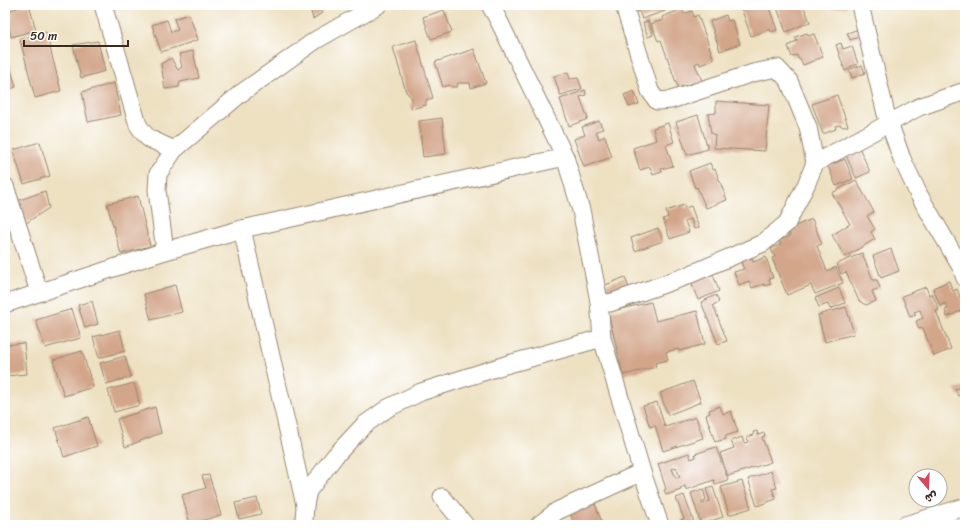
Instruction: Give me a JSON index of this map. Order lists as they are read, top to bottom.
{
  "scale_bar": "50 m",
  "north": "bottom"
}
